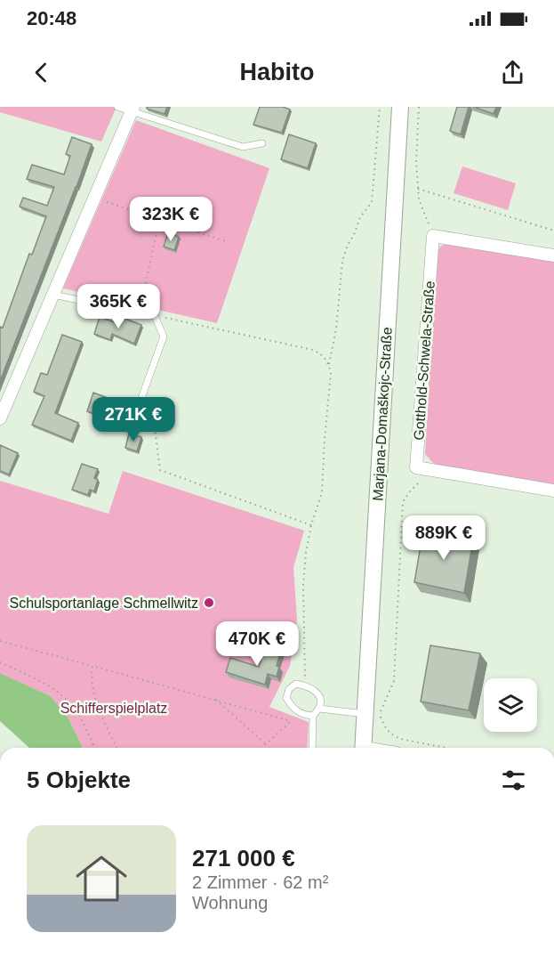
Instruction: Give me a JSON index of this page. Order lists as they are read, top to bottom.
{
  "streets": {
    "street": ["Gotthold-Schwela-Straße", "Marjana-Domaškojc-Straße"]
  },
  "parks": ["Schifferspielplatz"],
  "places": ["Schulsportanlage Schmellwitz"],
  "page": {
    "status": "20:48",
    "header": "Habito",
    "price": [
      "323K €",
      "365K €",
      "271K €",
      "889K €",
      "470K €"
    ],
    "heading": "5 Objekte",
    "list": [
      {
        "name": "271 000 €",
        "note": "2 Zimmer · 62 m² · Wohnung"
      }
    ]
  }
}
